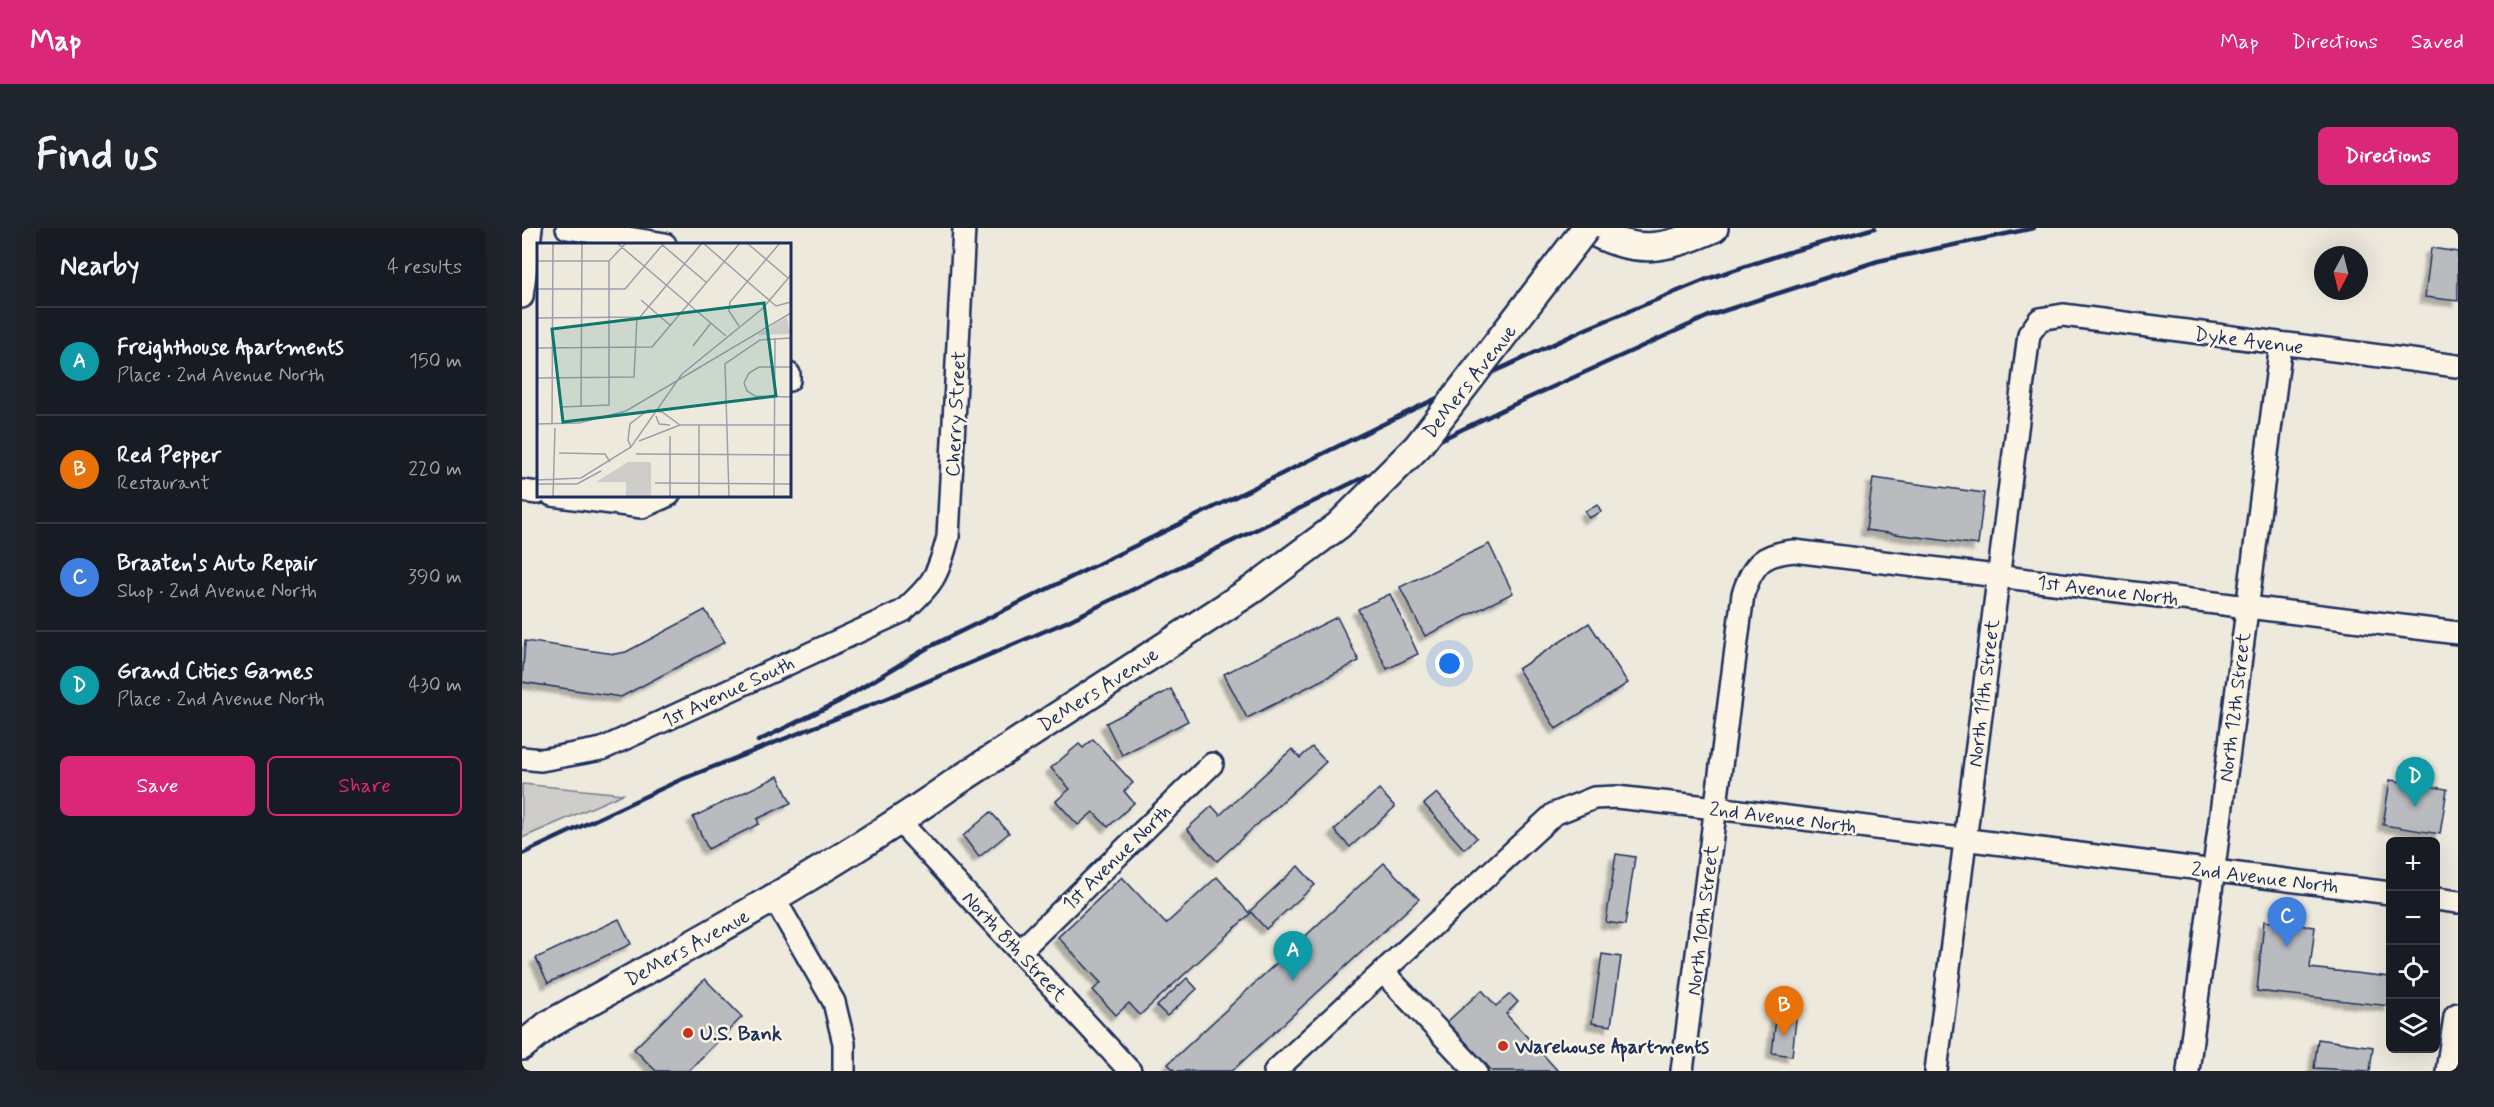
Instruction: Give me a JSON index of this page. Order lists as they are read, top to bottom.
{
  "streets": {
    "main road": ["DeMers Avenue"],
    "street": [
      "Dyke Avenue",
      "Cherry Street",
      "1st Avenue North",
      "1st Avenue South",
      "North 11th Street",
      "North 12th Street",
      "2nd Avenue North",
      "North 10th Street",
      "North 8th Street"
    ]
  },
  "crossings": [
    ["Dyke Avenue", "North 11th Street"],
    ["Dyke Avenue", "North 12th Street"],
    ["DeMers Avenue", "North 8th Street"],
    ["Cherry Street", "1st Avenue South"],
    ["1st Avenue North", "North 11th Street"],
    ["1st Avenue North", "North 12th Street"],
    ["1st Avenue North", "North 10th Street"],
    ["1st Avenue North", "North 8th Street"],
    ["North 11th Street", "2nd Avenue North"],
    ["North 12th Street", "2nd Avenue North"],
    ["2nd Avenue North", "North 10th Street"]
  ],
  "places": ["U.S. Bank", "Warehouse Apartments"],
  "north": "bottom",
  "page": {
    "header": "Map",
    "nav": ["Map", "Directions", "Saved"],
    "buttons": [
      "Directions",
      ["Save", "Share"]
    ],
    "title": "Find us",
    "heading": ["Nearby", "4 results"],
    "list": [
      {
        "mark": "A",
        "name": "Freighthouse Apartments",
        "note": "Place · 2nd Avenue North",
        "value": "150 m"
      },
      {
        "mark": "B",
        "name": "Red Pepper",
        "note": "Restaurant",
        "value": "220 m"
      },
      {
        "mark": "C",
        "name": "Braaten's Auto Repair",
        "note": "Shop · 2nd Avenue North",
        "value": "390 m"
      },
      {
        "mark": "D",
        "name": "Grand Cities Games",
        "note": "Place · 2nd Avenue North",
        "value": "430 m"
      }
    ],
    "pins": [
      "D",
      "C",
      "A",
      "B"
    ],
    "map_buttons": ["+", "−"]
  }
}
